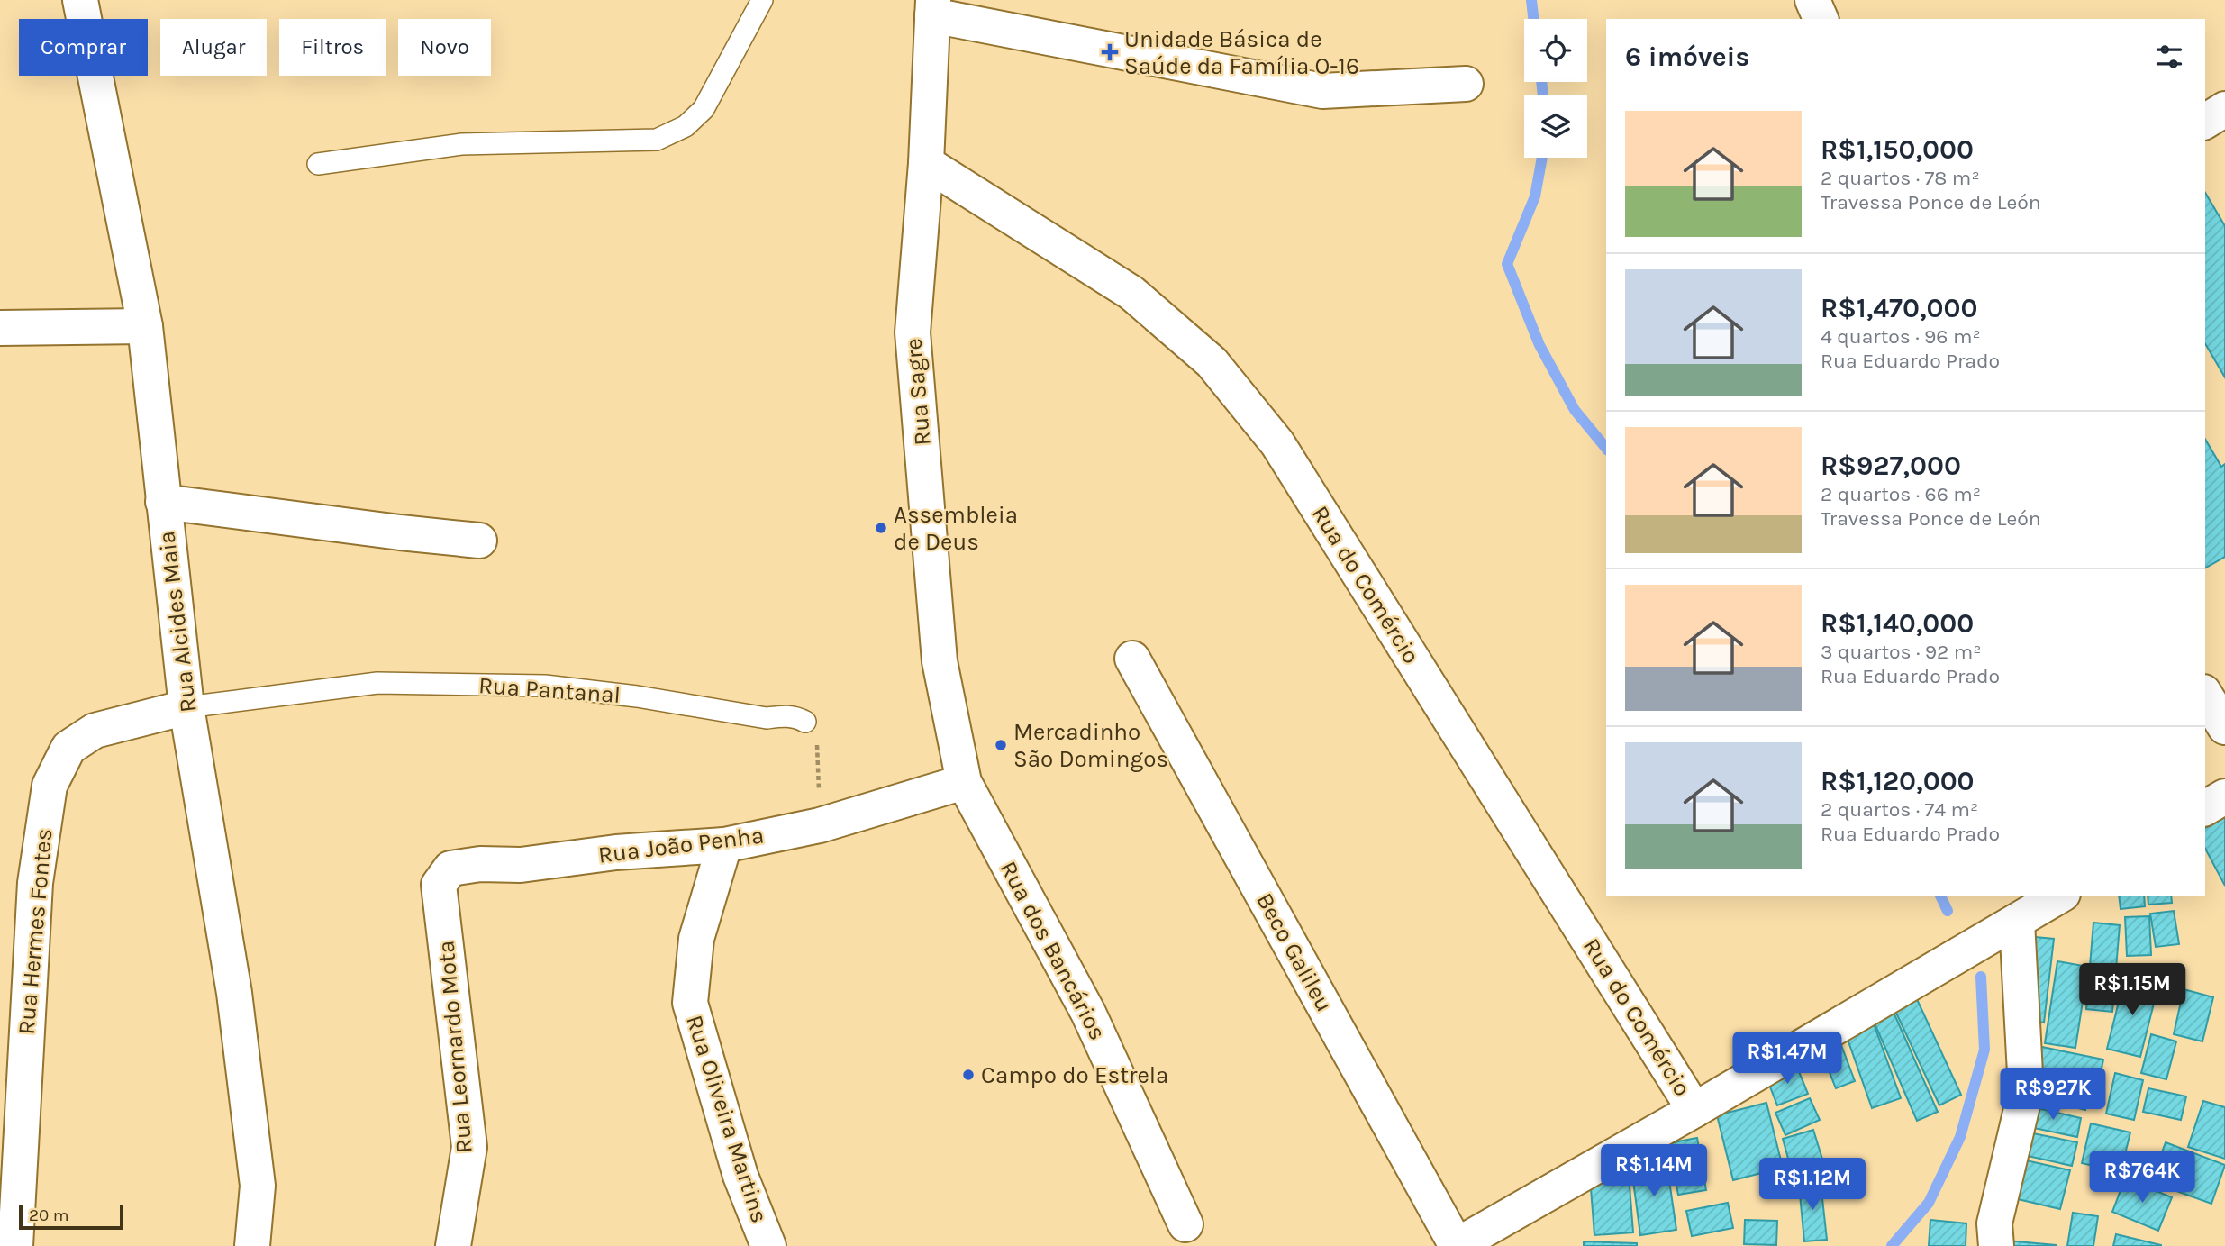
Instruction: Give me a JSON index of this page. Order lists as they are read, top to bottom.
{
  "streets": {
    "street": [
      "Rua Sagre",
      "Rua do Comércio",
      "Rua Alcides Maia",
      "Rua João Penha",
      "Rua Hermes Fontes",
      "Rua dos Bancários",
      "Beco Galileu",
      "Rua Leornardo Mota",
      "Rua Oliveira Martins"
    ],
    "lane": ["Rua Pantanal"]
  },
  "crossings": [
    ["Rua Sagre", "Rua do Comércio"],
    ["Rua Sagre", "Rua João Penha"],
    ["Rua Sagre", "Rua dos Bancários"],
    ["Rua Alcides Maia", "Rua Pantanal"],
    ["Rua Alcides Maia", "Rua Hermes Fontes"],
    ["Rua Pantanal", "Rua Hermes Fontes"],
    ["Rua João Penha", "Rua dos Bancários"],
    ["Rua João Penha", "Rua Leornardo Mota"],
    ["Rua João Penha", "Rua Oliveira Martins"]
  ],
  "places": {
    "health": ["Unidade Básica de Saúde da Família O-16"],
    "other": ["Assembleia de Deus", "Mercadinho São Domingos", "Campo do Estrela"]
  },
  "scale_bar": "20 m",
  "page": {
    "chip": [
      "Comprar",
      "Alugar",
      "Filtros",
      "Novo"
    ],
    "heading": "6 imóveis",
    "list": [
      {
        "name": "R$1,150,000",
        "note": "2 quartos · 78 m² · Travessa Ponce de León"
      },
      {
        "name": "R$1,470,000",
        "note": "4 quartos · 96 m² · Rua Eduardo Prado"
      },
      {
        "name": "R$927,000",
        "note": "2 quartos · 66 m² · Travessa Ponce de León"
      },
      {
        "name": "R$1,140,000",
        "note": "3 quartos · 92 m² · Rua Eduardo Prado"
      },
      {
        "name": "R$1,120,000",
        "note": "2 quartos · 74 m² · Rua Eduardo Prado"
      }
    ],
    "price": [
      "R$1.15M",
      "R$1.47M",
      "R$927K",
      "R$1.14M",
      "R$764K",
      "R$1.12M"
    ],
    "scale": "20 m"
  }
}
